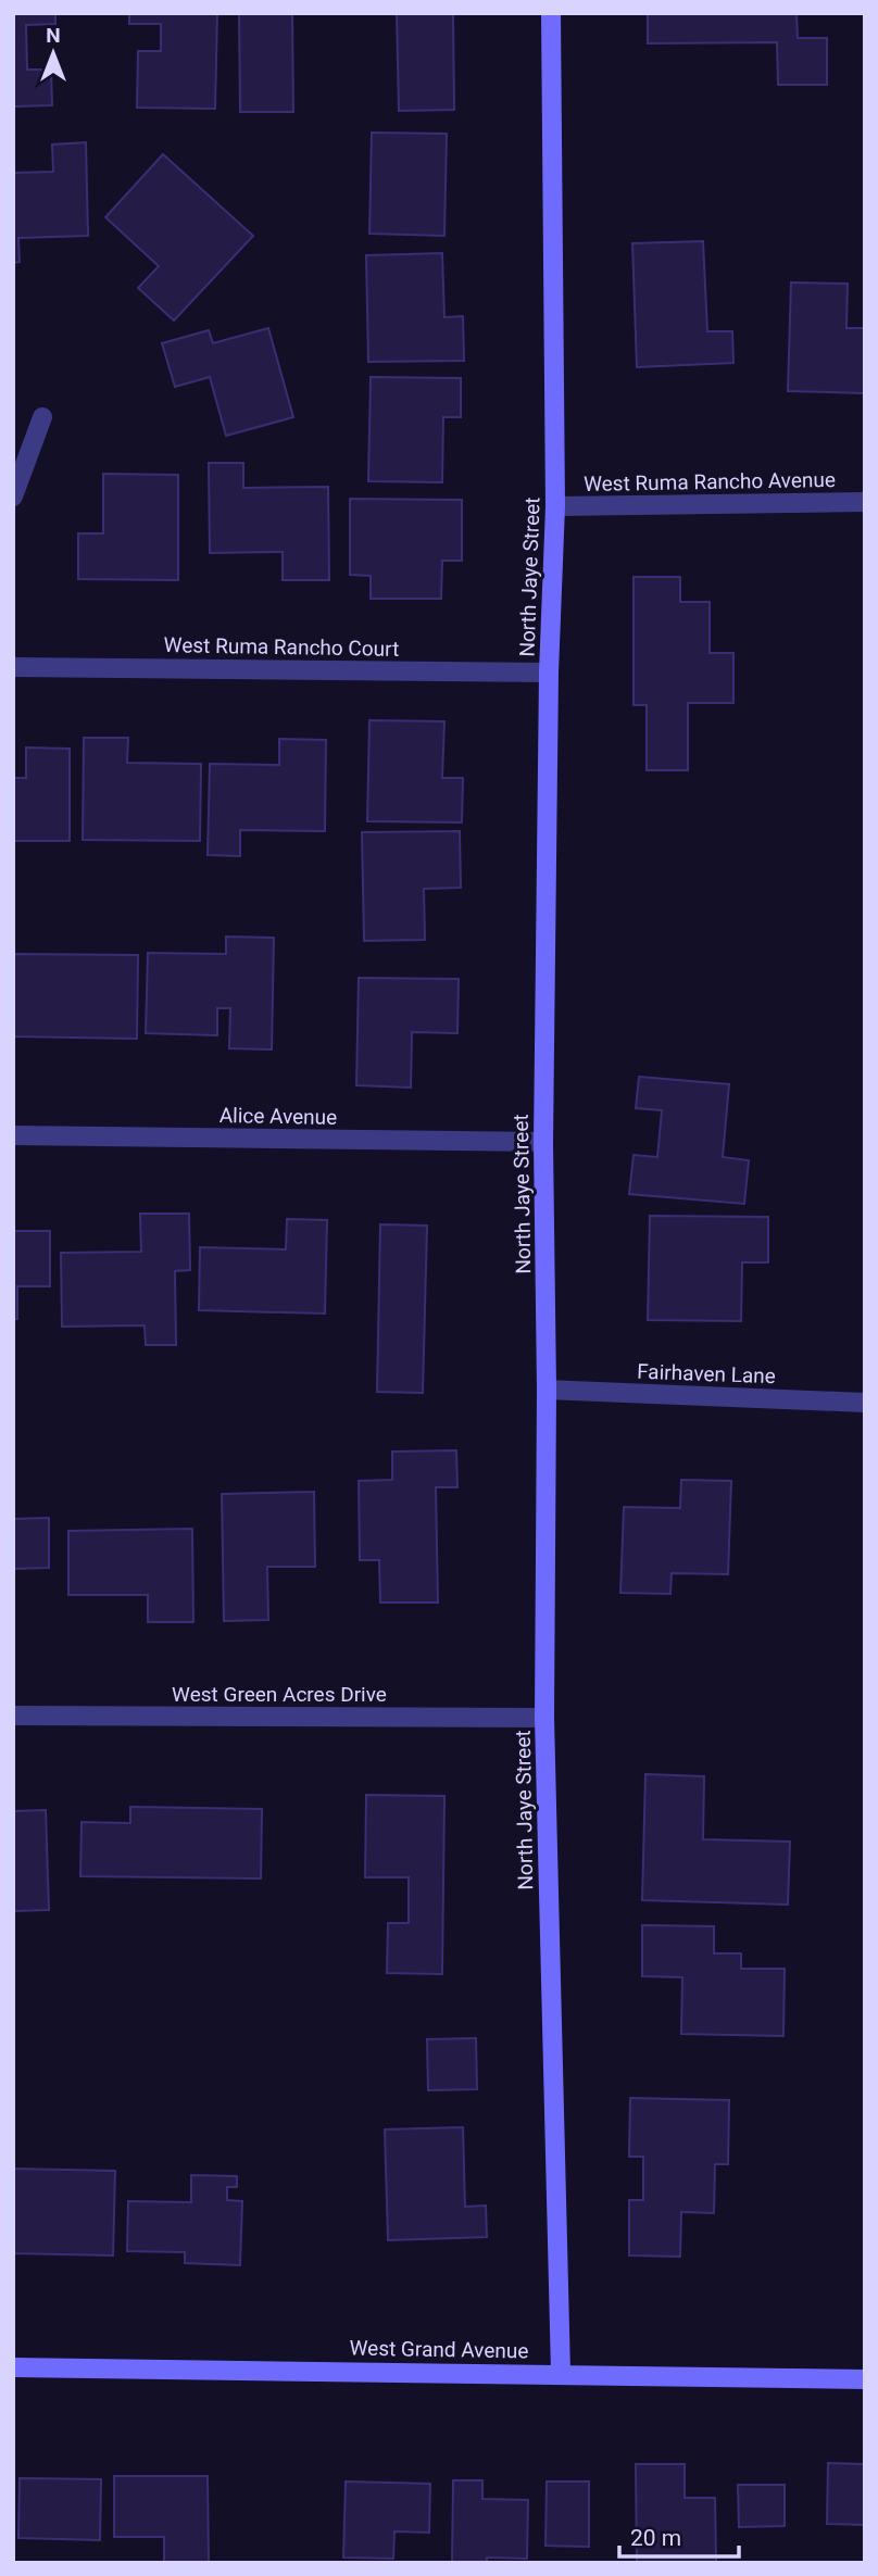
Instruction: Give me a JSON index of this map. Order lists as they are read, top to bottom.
{
  "streets": {
    "street": [
      "West Ruma Rancho Avenue",
      "North Jaye Street",
      "West Ruma Rancho Court",
      "Alice Avenue",
      "Fairhaven Lane",
      "West Green Acres Drive",
      "West Grand Avenue"
    ]
  },
  "crossings": [
    ["West Ruma Rancho Avenue", "North Jaye Street"],
    ["North Jaye Street", "West Ruma Rancho Court"],
    ["North Jaye Street", "Alice Avenue"],
    ["North Jaye Street", "Fairhaven Lane"],
    ["North Jaye Street", "West Green Acres Drive"],
    ["North Jaye Street", "West Grand Avenue"]
  ],
  "scale_bar": "20 m",
  "north": "top"
}
